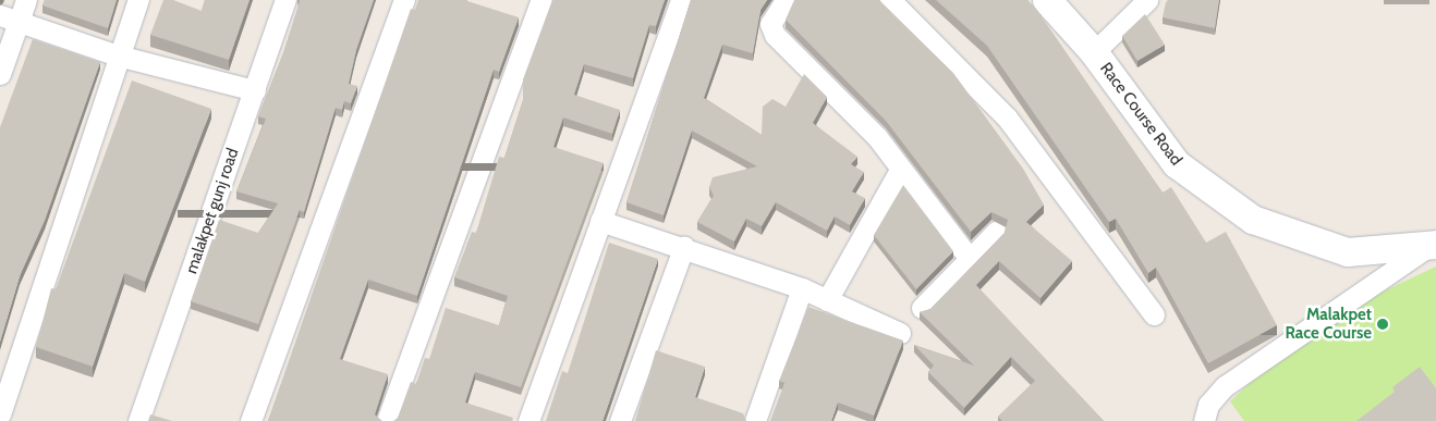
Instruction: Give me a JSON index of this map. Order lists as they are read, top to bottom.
{
  "streets": {
    "street": ["Race Course Road", "malakpet gunj road"]
  },
  "places": ["Malakpet Race Course"]
}
